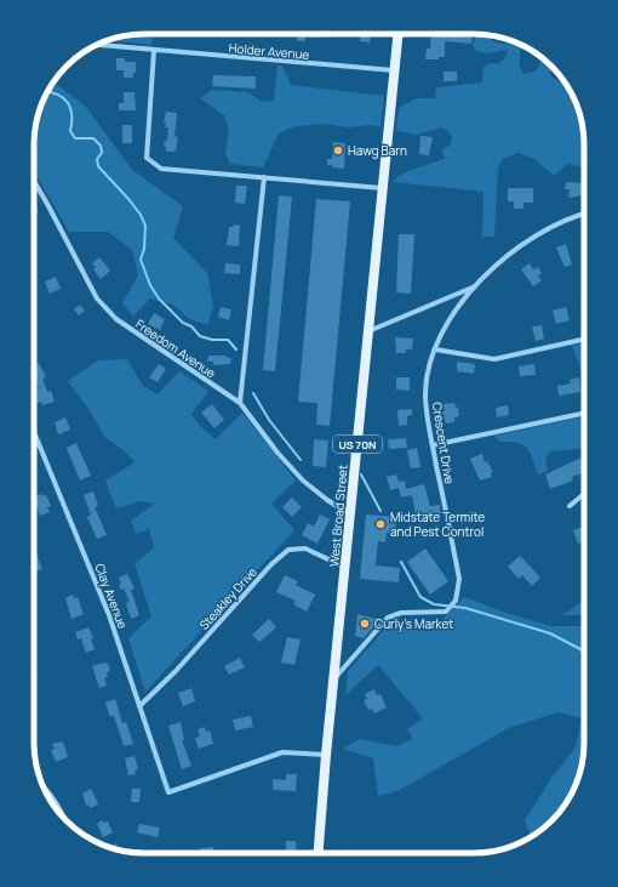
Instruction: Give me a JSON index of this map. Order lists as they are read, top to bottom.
{
  "streets": {
    "main road": ["US 70N", "West Broad Street"],
    "street": [
      "Holder Avenue",
      "Freedom Avenue",
      "Crescent Drive",
      "Clay Avenue",
      "Steakley Drive"
    ]
  },
  "crossings": [
    ["Holder Avenue", "West Broad Street"],
    ["Freedom Avenue", "West Broad Street"],
    ["Crescent Drive", "West Broad Street"],
    ["West Broad Street", "Clay Avenue"],
    ["West Broad Street", "Steakley Drive"],
    ["Clay Avenue", "Steakley Drive"]
  ],
  "places": ["Hawg Barn", "Midstate Termite and Pest Control", "Curly's Market"]
}
